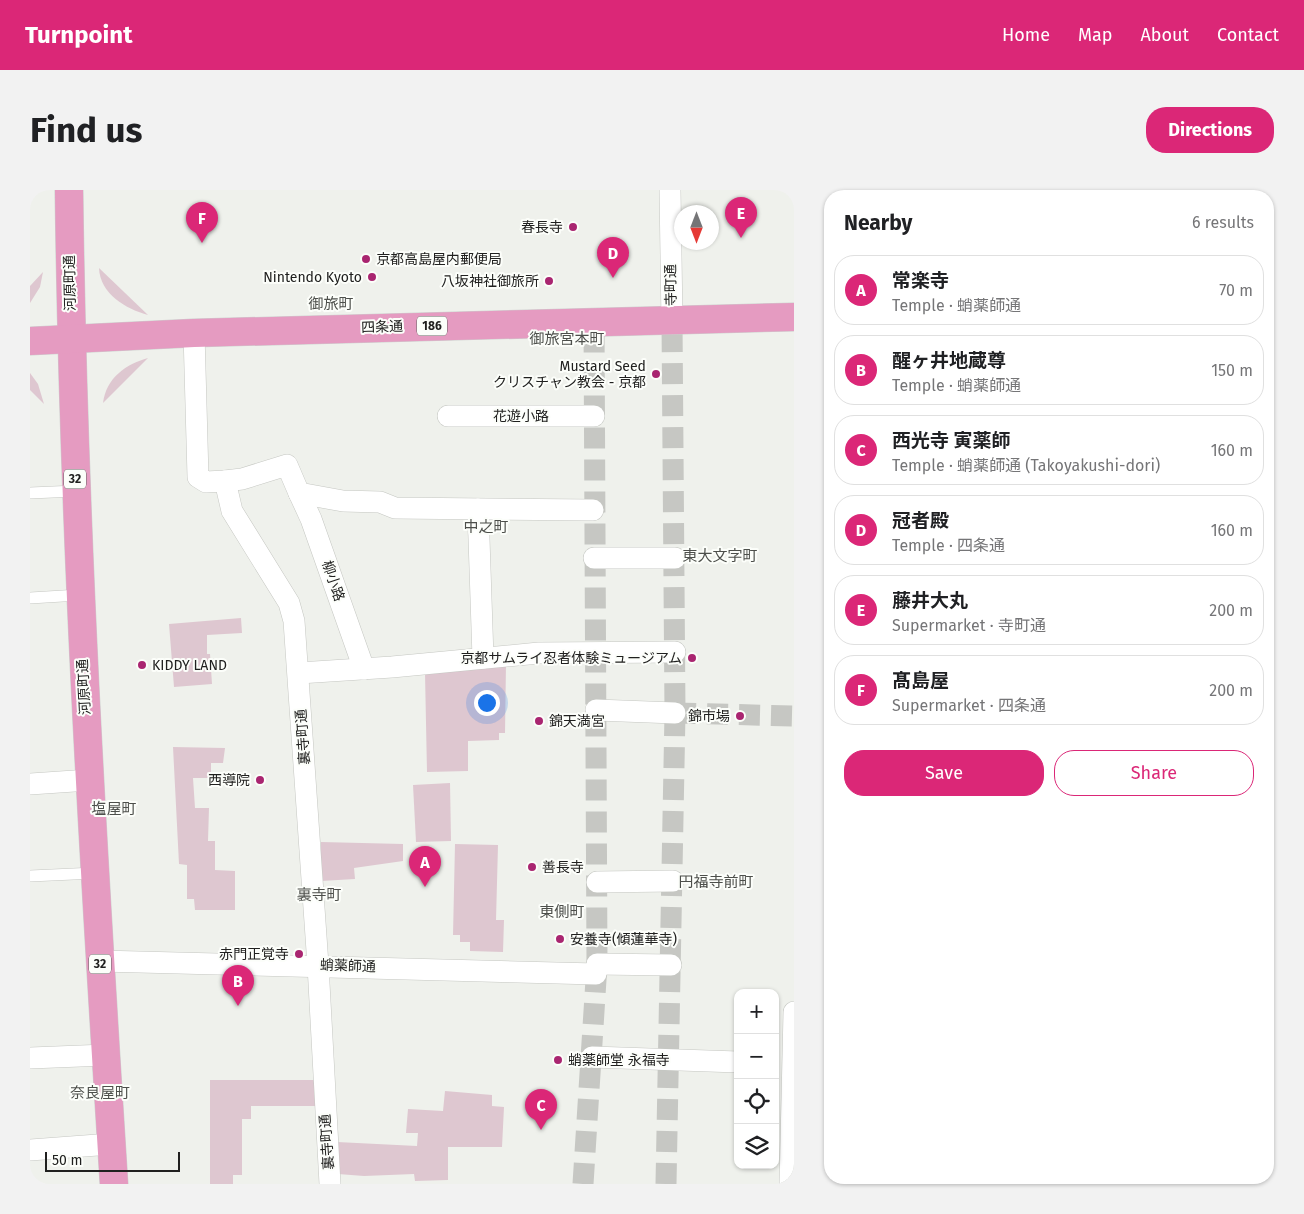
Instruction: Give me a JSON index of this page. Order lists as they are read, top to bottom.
{
  "streets": {
    "main road": [
      "河原町通",
      "186",
      "四条通",
      "32"
    ],
    "street": [
      "寺町通",
      "花遊小路",
      "柳小路",
      "裏寺町通",
      "蛸薬師通"
    ]
  },
  "crossings": [
    ["河原町通", "四条通"],
    ["河原町通", "蛸薬師通"],
    ["寺町通", "四条通"],
    ["柳小路", "裏寺町通"],
    ["裏寺町通", "蛸薬師通"]
  ],
  "districts": [
    "御旅町",
    "御旅宮本町",
    "中之町",
    "東大文字町",
    "塩屋町",
    "円福寺前町",
    "裏寺町",
    "東側町",
    "奈良屋町"
  ],
  "places": [
    "春長寺",
    "京都高島屋内郵便局",
    "Nintendo Kyoto",
    "八坂神社御旅所",
    "Mustard Seed クリスチャン教会 - 京都",
    "京都サムライ忍者体験ミュージアム",
    "KIDDY LAND",
    "錦市場",
    "錦天満宮",
    "西導院",
    "善長寺",
    "安養寺(傾蓮華寺)",
    "赤門正覚寺",
    "蛸薬師堂 永福寺"
  ],
  "scale_bar": "50 m",
  "north": "bottom",
  "page": {
    "header": "Turnpoint",
    "nav": [
      "Home",
      "Map",
      "About",
      "Contact"
    ],
    "buttons": [
      "Directions",
      ["Save", "Share"]
    ],
    "title": "Find us",
    "heading": ["Nearby", "6 results"],
    "pins": [
      "E",
      "F",
      "D",
      "A",
      "B",
      "C"
    ],
    "list": [
      {
        "mark": "A",
        "name": "常楽寺",
        "note": "Temple · 蛸薬師通",
        "value": "70 m"
      },
      {
        "mark": "B",
        "name": "醒ヶ井地蔵尊",
        "note": "Temple · 蛸薬師通",
        "value": "150 m"
      },
      {
        "mark": "C",
        "name": "西光寺 寅薬師",
        "note": "Temple · 蛸薬師通 (Takoyakushi-dori)",
        "value": "160 m"
      },
      {
        "mark": "D",
        "name": "冠者殿",
        "note": "Temple · 四条通",
        "value": "160 m"
      },
      {
        "mark": "E",
        "name": "藤井大丸",
        "note": "Supermarket · 寺町通",
        "value": "200 m"
      },
      {
        "mark": "F",
        "name": "髙島屋",
        "note": "Supermarket · 四条通",
        "value": "200 m"
      }
    ],
    "map_buttons": ["+", "−"],
    "scale": "50 m"
  }
}
